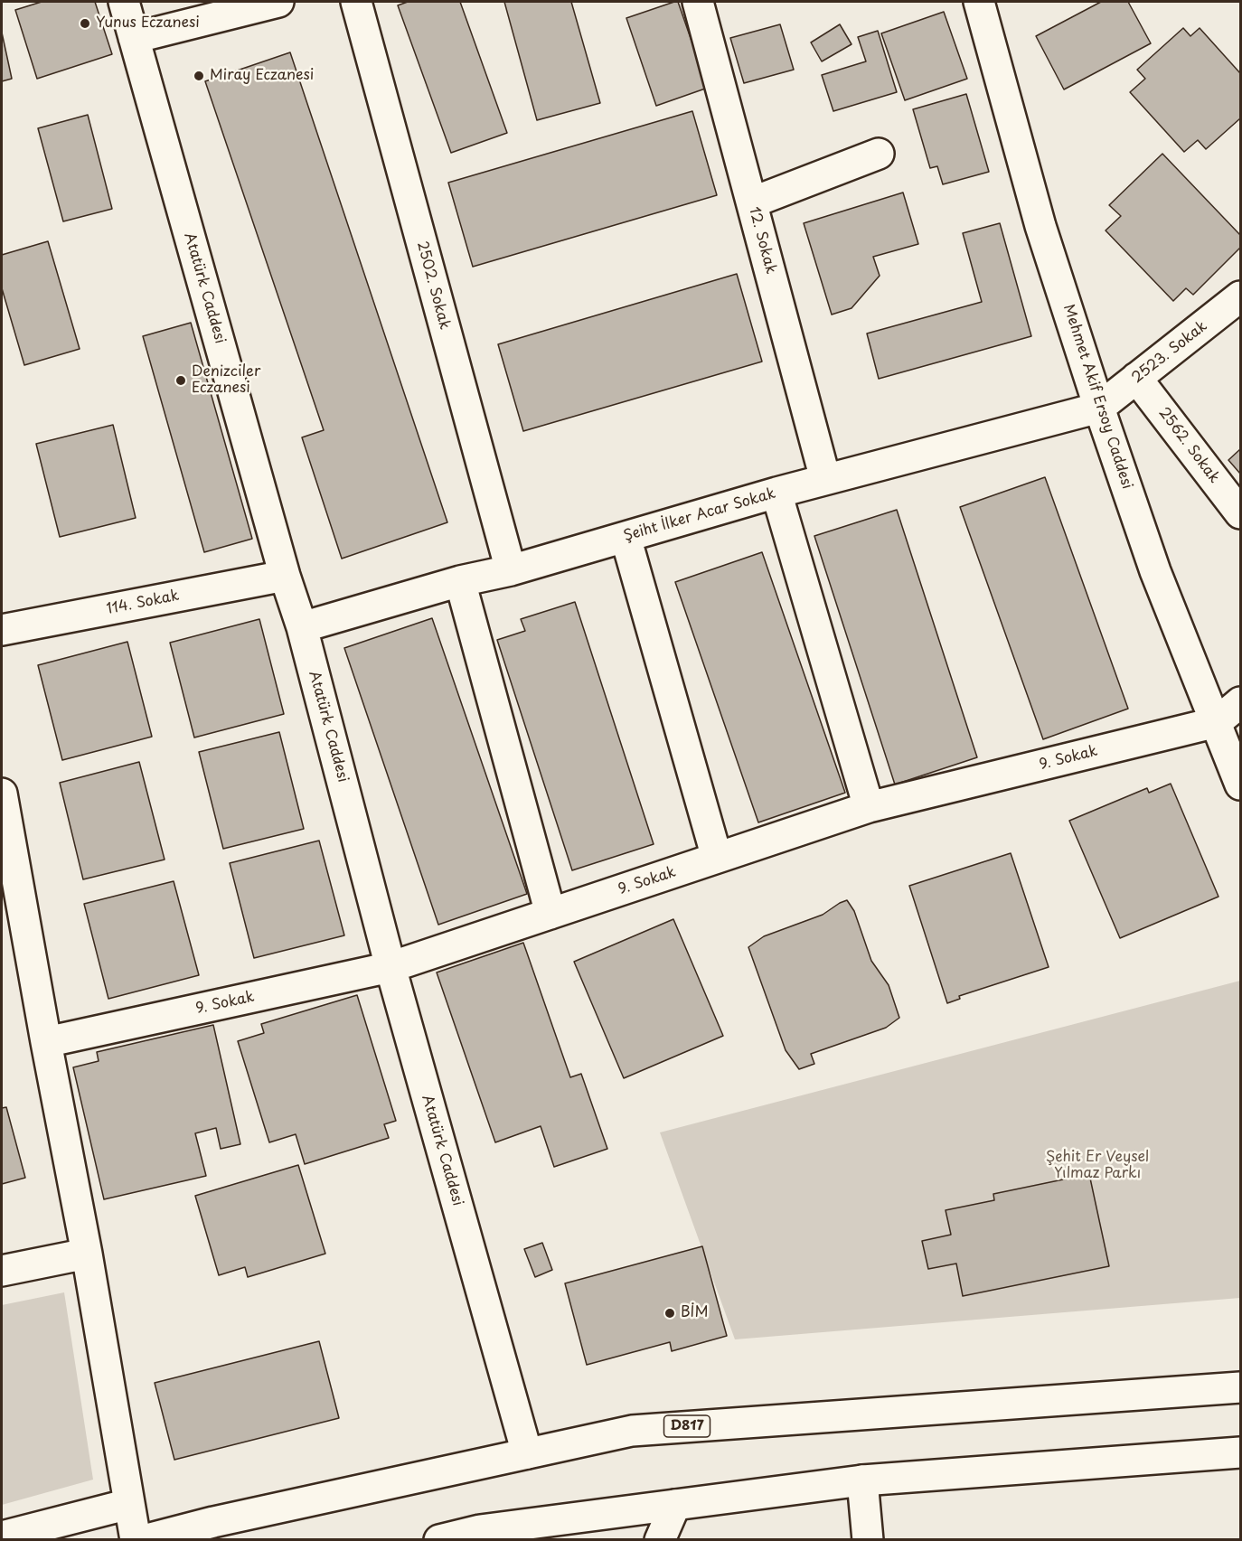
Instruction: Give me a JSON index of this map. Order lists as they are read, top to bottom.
{
  "streets": {
    "main road": [
      "12. Sokak",
      "2502. Sokak",
      "Atatürk Caddesi",
      "2523. Sokak",
      "Mehmet Akif Ersoy Caddesi",
      "2562. Sokak",
      "Şeiht İlker Acar Sokak",
      "114. Sokak",
      "9. Sokak",
      "D817"
    ]
  },
  "crossings": [
    ["12. Sokak", "Şeiht İlker Acar Sokak"],
    ["2502. Sokak", "Şeiht İlker Acar Sokak"],
    ["Atatürk Caddesi", "Şeiht İlker Acar Sokak"],
    ["Atatürk Caddesi", "114. Sokak"],
    ["Atatürk Caddesi", "9. Sokak"],
    ["Atatürk Caddesi", "D817"],
    ["2523. Sokak", "Mehmet Akif Ersoy Caddesi"],
    ["2523. Sokak", "2562. Sokak"],
    ["2523. Sokak", "Şeiht İlker Acar Sokak"],
    ["Mehmet Akif Ersoy Caddesi", "Şeiht İlker Acar Sokak"],
    ["Mehmet Akif Ersoy Caddesi", "9. Sokak"]
  ],
  "parks": ["Şehit Er Veysel Yılmaz Parkı"],
  "places": [
    "Yunus Eczanesi",
    "Miray Eczanesi",
    "Denizciler Eczanesi",
    "BİM"
  ]
}
